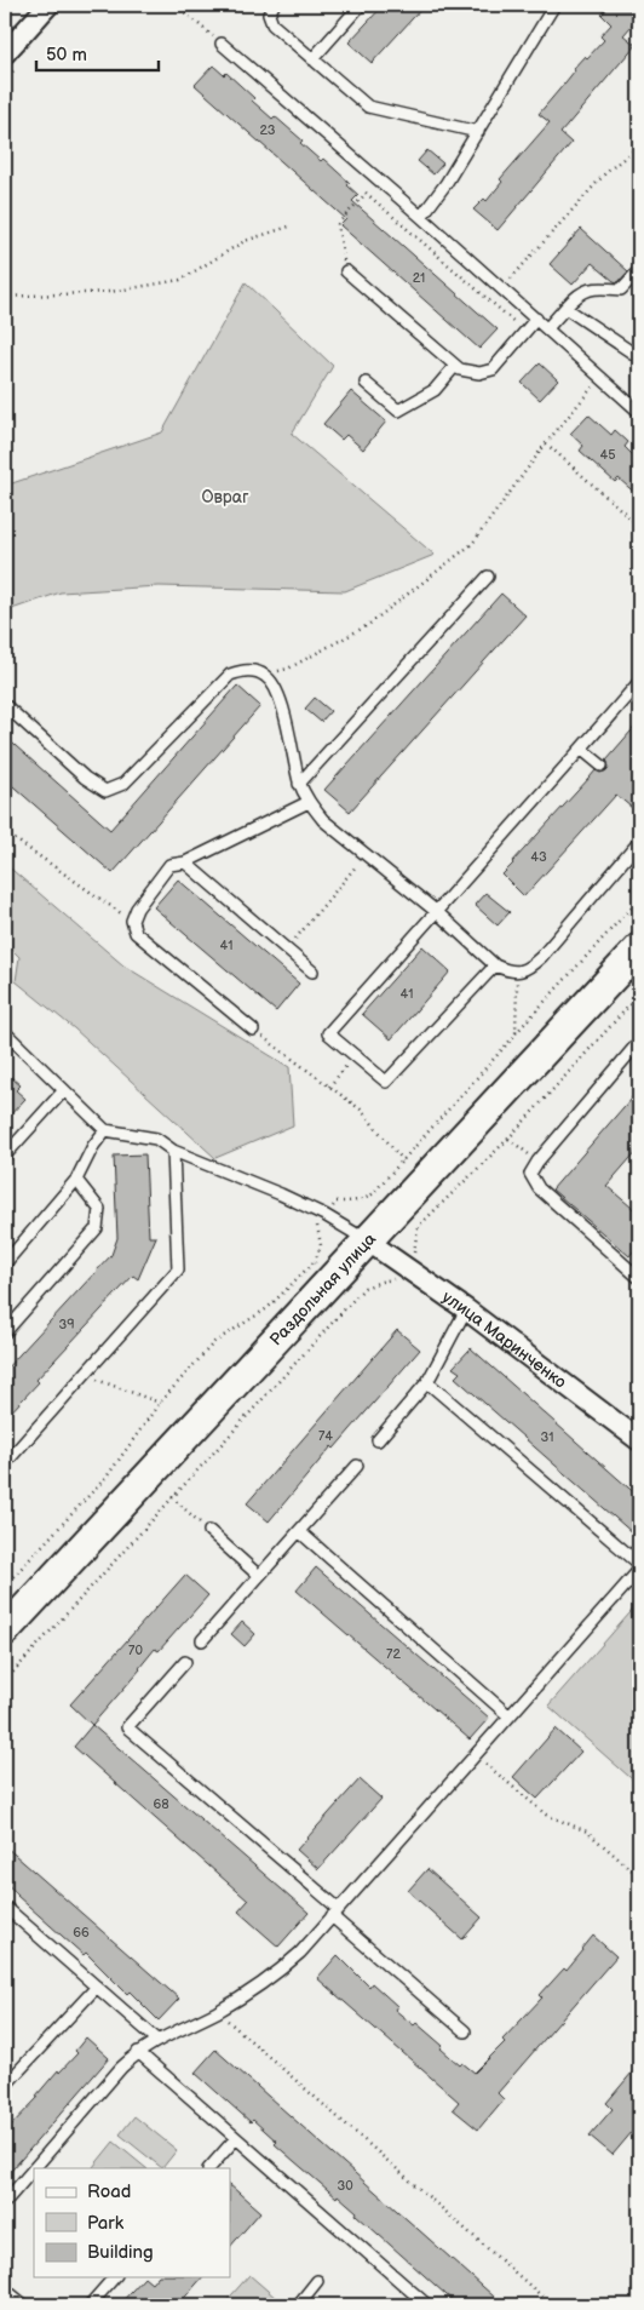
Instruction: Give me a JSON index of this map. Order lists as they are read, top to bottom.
{
  "streets": {
    "main road": ["Раздольная улица"],
    "street": ["улица Маринченко"]
  },
  "crossings": [
    ["Раздольная улица", "улица Маринченко"]
  ],
  "parks": ["Овраг"],
  "house_numbers": [
    "23",
    "21",
    "45",
    "43",
    "41",
    "41",
    "39",
    "74",
    "31",
    "70",
    "72",
    "68",
    "66",
    "30"
  ],
  "legend": ["Road", "Park", "Building"],
  "scale_bar": "50 m"
}
